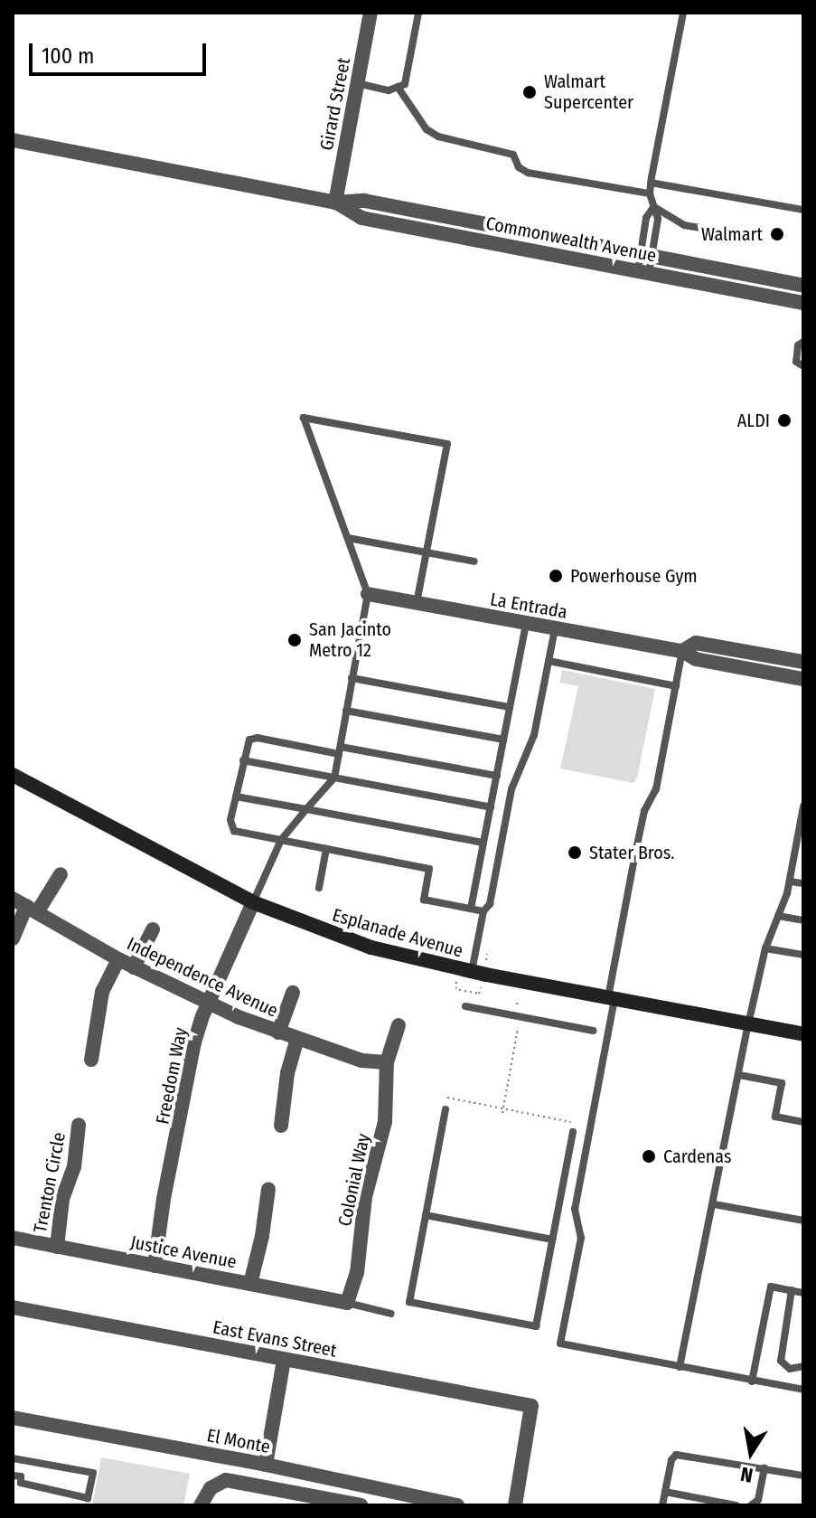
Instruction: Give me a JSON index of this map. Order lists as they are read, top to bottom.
{
  "streets": {
    "main road": ["Esplanade Avenue"],
    "street": [
      "Girard Street",
      "Commonwealth Avenue",
      "La Entrada",
      "Independence Avenue",
      "Freedom Way",
      "Colonial Way",
      "Trenton Circle",
      "Justice Avenue",
      "East Evans Street",
      "El Monte"
    ]
  },
  "crossings": [
    ["Girard Street", "Commonwealth Avenue"],
    ["Esplanade Avenue", "Freedom Way"],
    ["Independence Avenue", "Freedom Way"],
    ["Independence Avenue", "Colonial Way"],
    ["Freedom Way", "Justice Avenue"],
    ["Colonial Way", "Justice Avenue"],
    ["Trenton Circle", "Justice Avenue"]
  ],
  "places": [
    "Walmart Supercenter",
    "Walmart",
    "ALDI",
    "Powerhouse Gym",
    "San Jacinto Metro 12",
    "Stater Bros.",
    "Cardenas"
  ],
  "scale_bar": "100 m",
  "north": "bottom"
}
